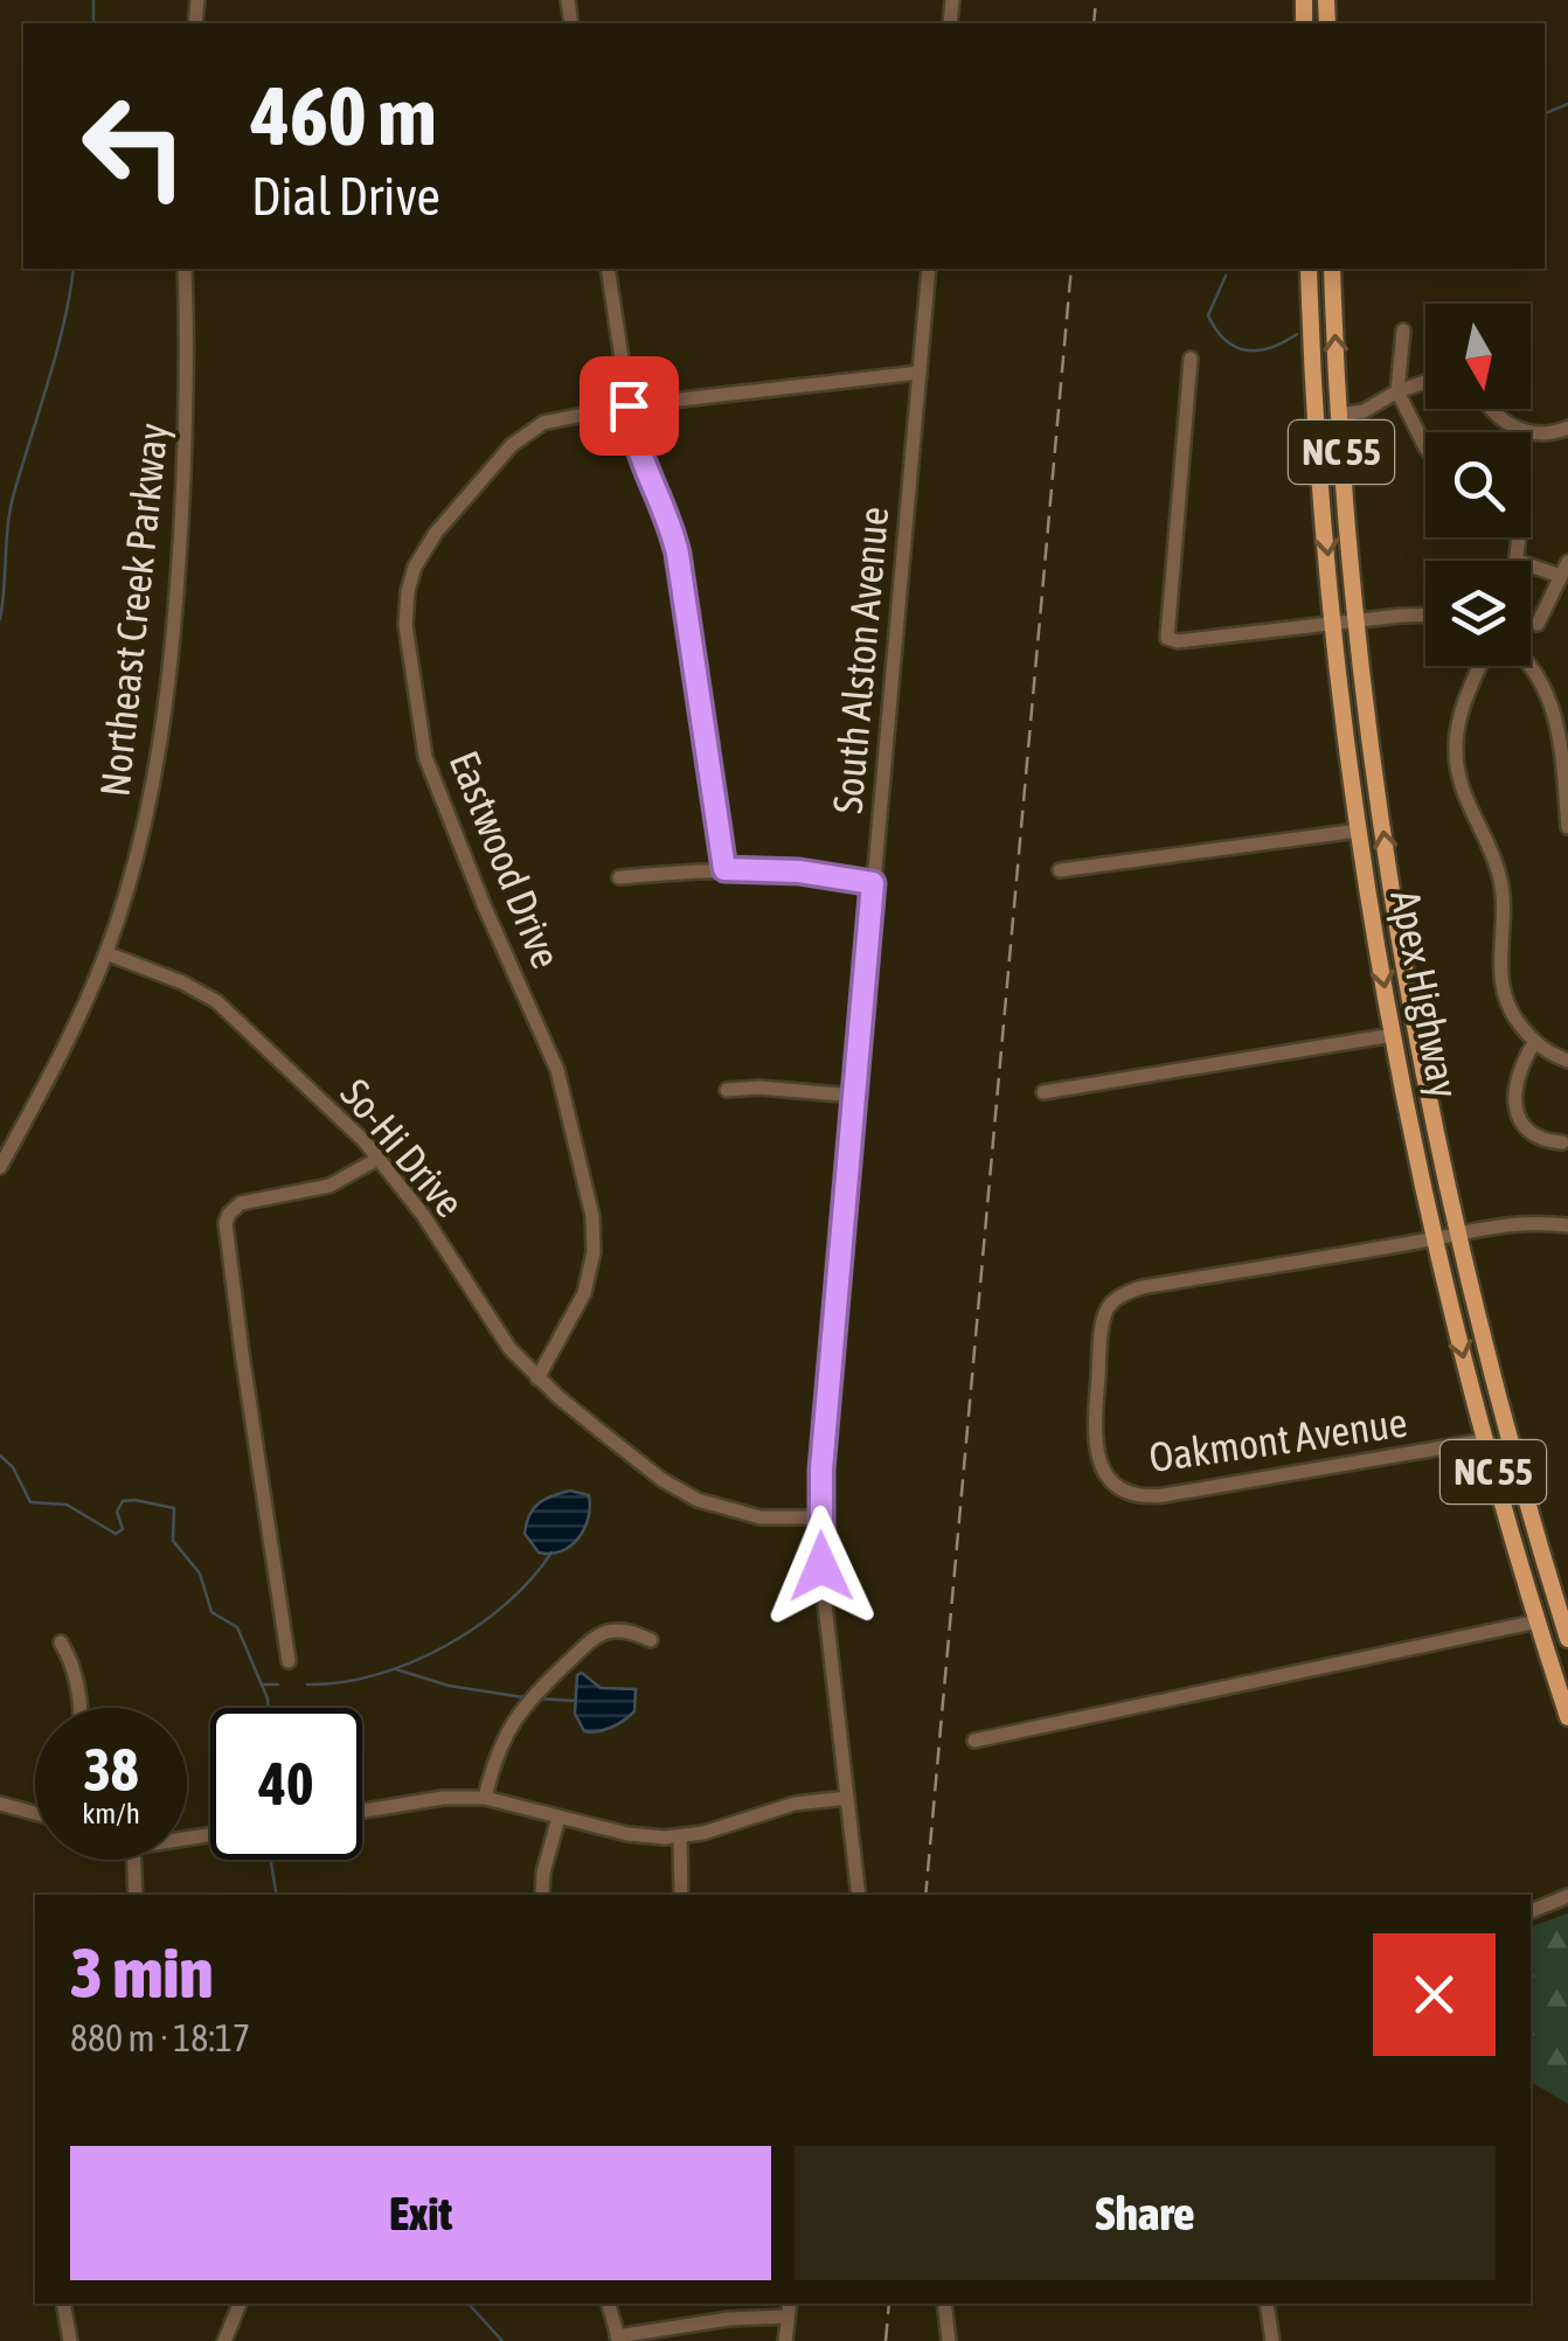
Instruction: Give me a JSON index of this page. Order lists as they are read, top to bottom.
{
  "streets": {
    "main road": ["NC 55", "Apex Highway"],
    "street": [
      "Northeast Creek Parkway",
      "South Alston Avenue",
      "Eastwood Drive",
      "So-Hi Drive",
      "Oakmont Avenue"
    ]
  },
  "crossings": [
    ["Northeast Creek Parkway", "So-Hi Drive"],
    ["South Alston Avenue", "Eastwood Drive"],
    ["South Alston Avenue", "So-Hi Drive"],
    ["Eastwood Drive", "So-Hi Drive"],
    ["Apex Highway", "Oakmont Avenue"]
  ],
  "north": "bottom",
  "page": {
    "turn": ["460 m", "Dial Drive"],
    "speed": "38 km/h",
    "limit": "40",
    "heading": ["3 min", "880 m · 18:17"],
    "buttons": ["Exit", "Share"]
  }
}
